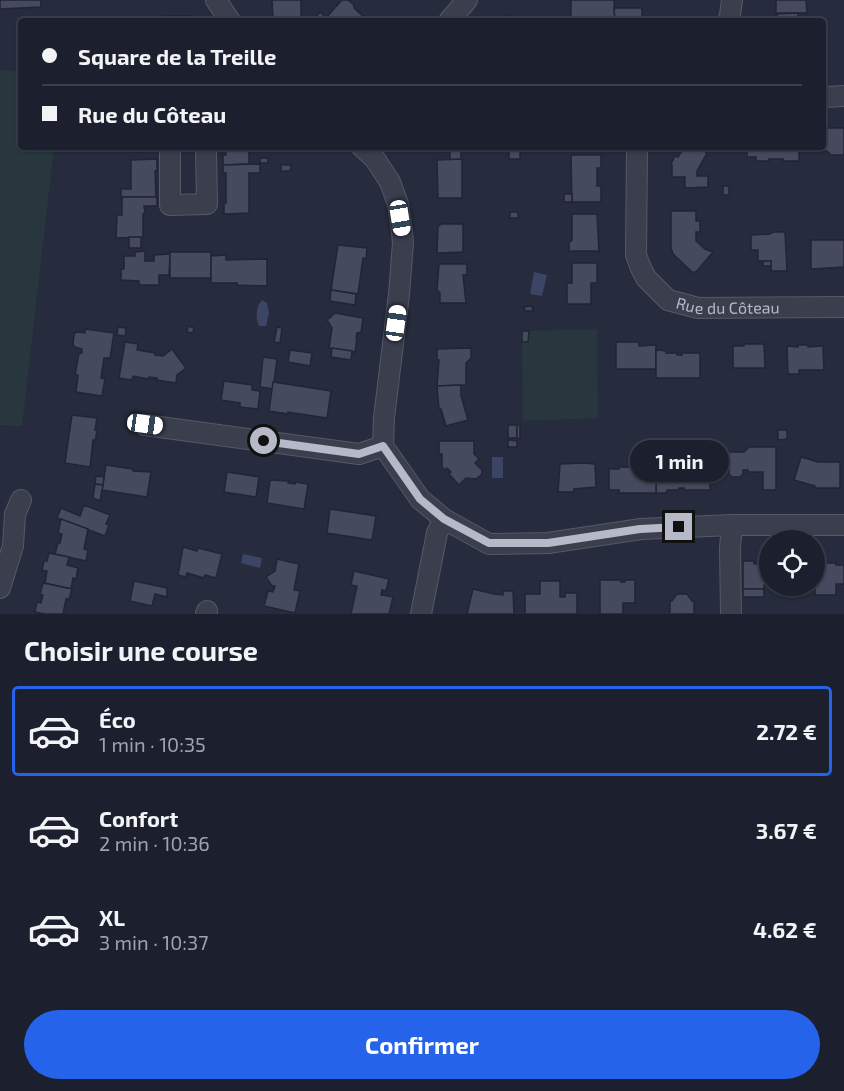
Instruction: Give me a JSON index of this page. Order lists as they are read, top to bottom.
{
  "streets": {
    "street": ["Rue du Côteau"]
  },
  "page": {
    "banner": ["Square de la Treille", "Rue du Côteau"],
    "bubble": "1 min",
    "heading": "Choisir une course",
    "list": [
      {
        "name": "Éco",
        "note": "1 min · 10:35",
        "value": "2.72 €"
      },
      {
        "name": "Confort",
        "note": "2 min · 10:36",
        "value": "3.67 €"
      },
      {
        "name": "XL",
        "note": "3 min · 10:37",
        "value": "4.62 €"
      }
    ],
    "buttons": "Confirmer"
  }
}
